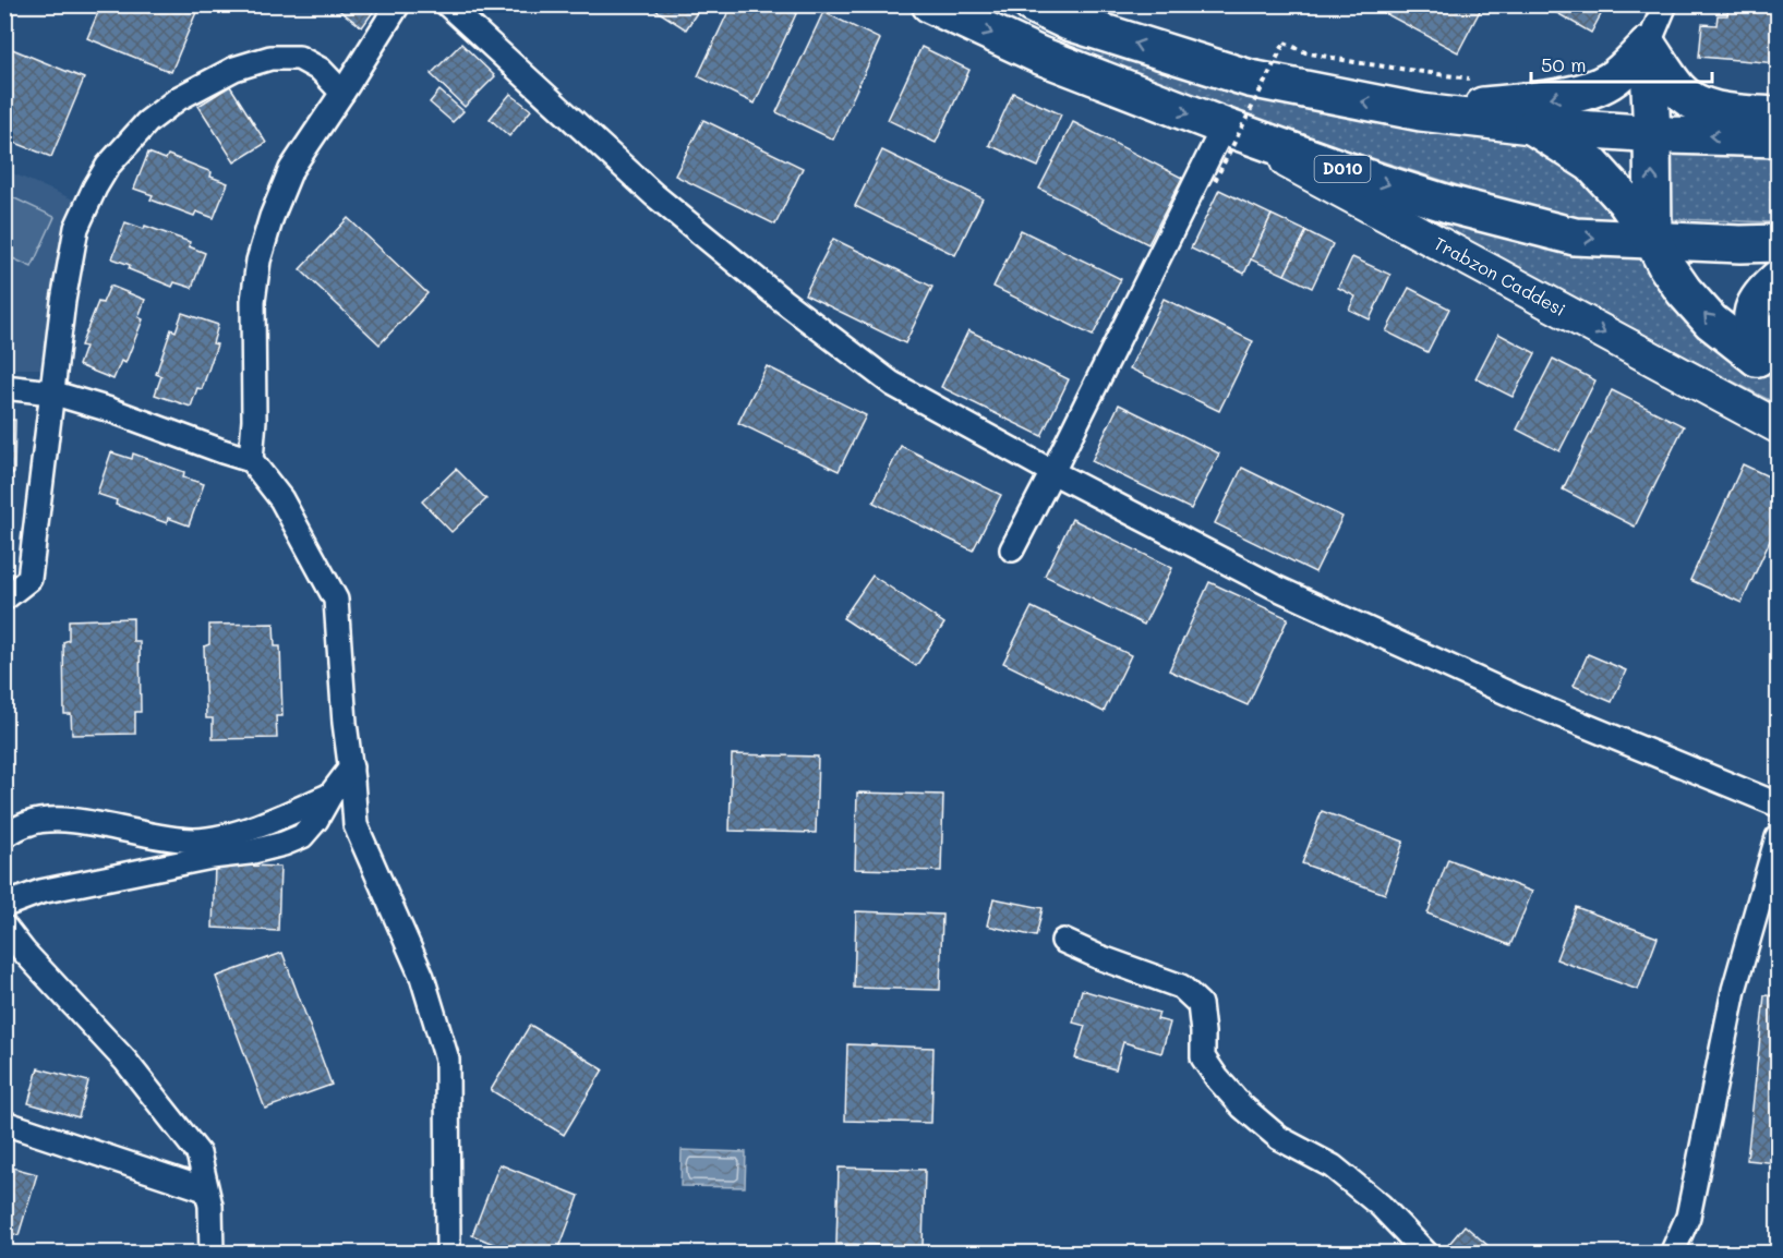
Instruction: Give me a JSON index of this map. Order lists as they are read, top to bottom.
{
  "streets": {
    "highway": ["D010"],
    "main road": ["Trabzon Caddesi"]
  },
  "crossings": [
    ["D010", "Trabzon Caddesi"]
  ],
  "one_way": ["Trabzon Caddesi"],
  "scale_bar": "50 m"
}
